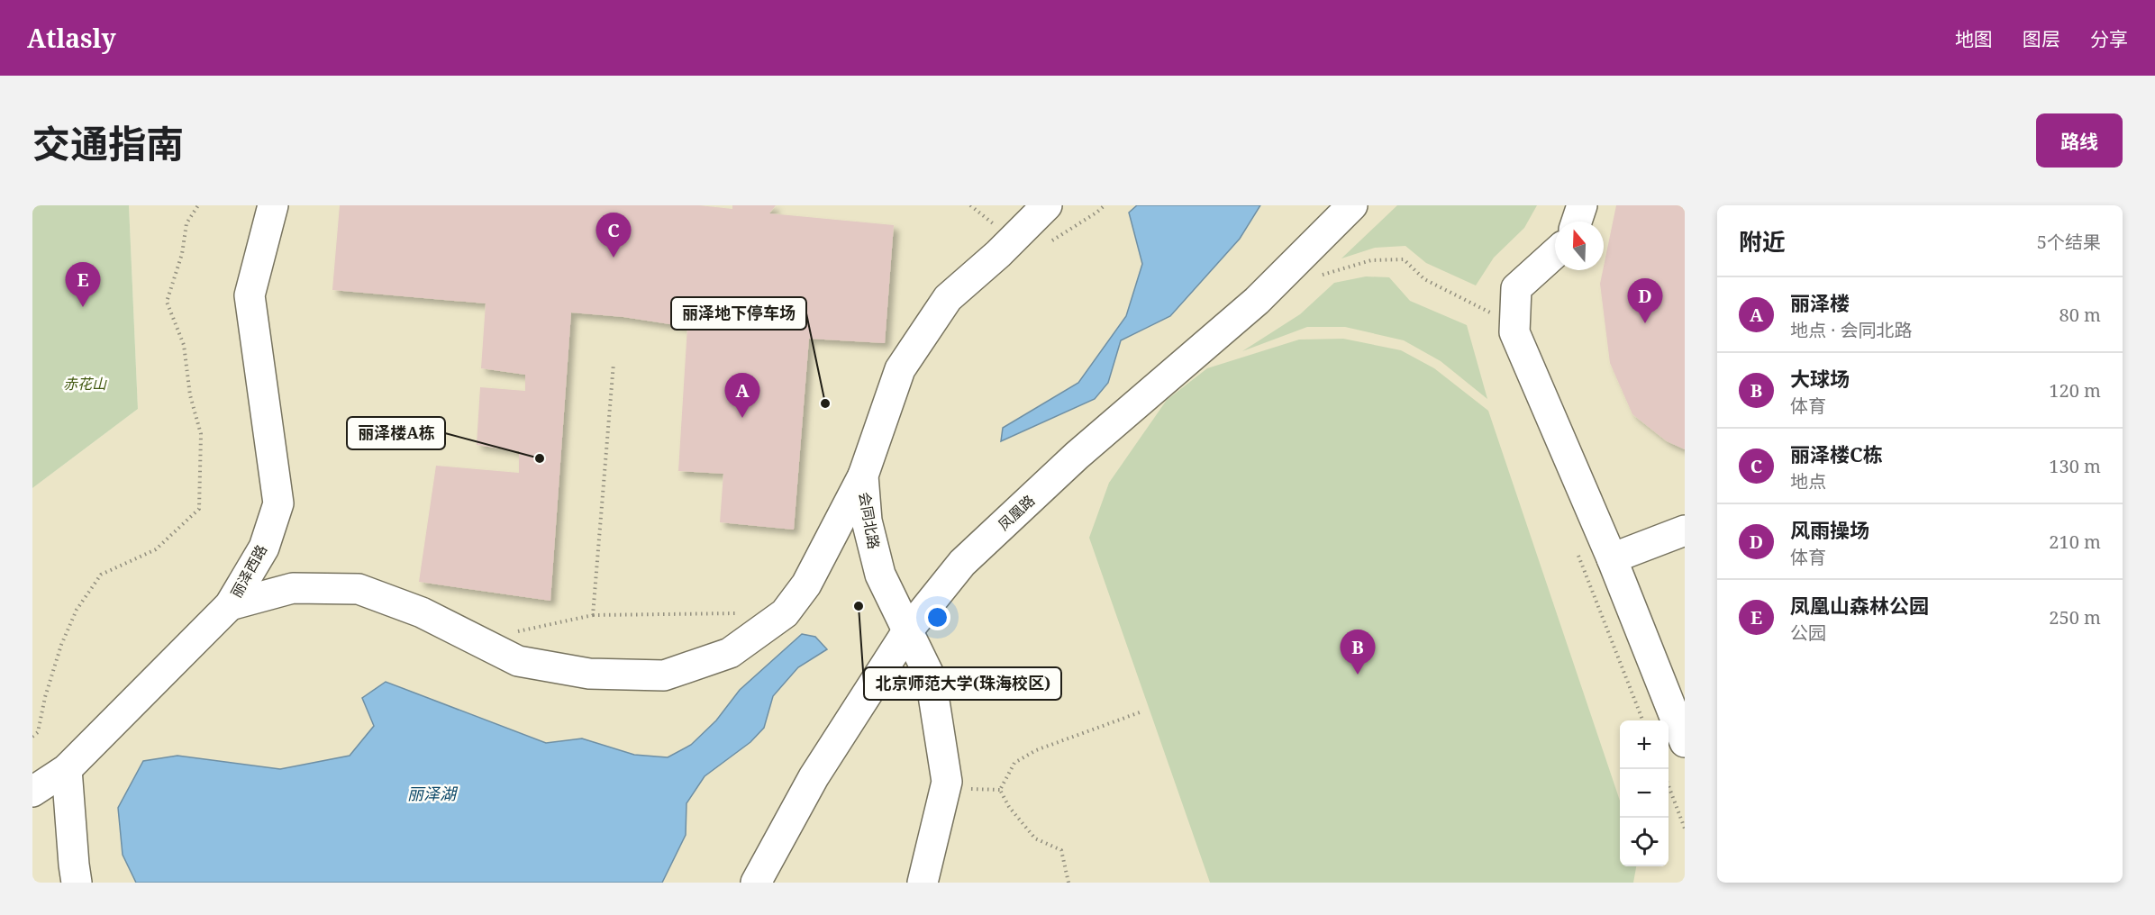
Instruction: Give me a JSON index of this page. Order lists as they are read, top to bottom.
{
  "streets": {
    "street": ["凤凰路", "会同北路", "丽泽西路"]
  },
  "crossings": [
    ["凤凰路", "会同北路"]
  ],
  "water": ["丽泽湖"],
  "parks": ["赤花山"],
  "places": ["丽泽地下停车场", "丽泽楼A栋", "北京师范大学(珠海校区)"],
  "north": "top",
  "page": {
    "header": "Atlasly",
    "nav": ["地图", "图层", "分享"],
    "title": "交通指南",
    "buttons": "路线",
    "heading": ["附近", "5个结果"],
    "pins": [
      "C",
      "E",
      "D",
      "A",
      "B"
    ],
    "list": [
      {
        "mark": "A",
        "name": "丽泽楼",
        "note": "地点 · 会同北路",
        "value": "80 m"
      },
      {
        "mark": "B",
        "name": "大球场",
        "note": "体育",
        "value": "120 m"
      },
      {
        "mark": "C",
        "name": "丽泽楼C栋",
        "note": "地点",
        "value": "130 m"
      },
      {
        "mark": "D",
        "name": "风雨操场",
        "note": "体育",
        "value": "210 m"
      },
      {
        "mark": "E",
        "name": "凤凰山森林公园",
        "note": "公园",
        "value": "250 m"
      }
    ],
    "map_buttons": ["+", "−"]
  }
}
